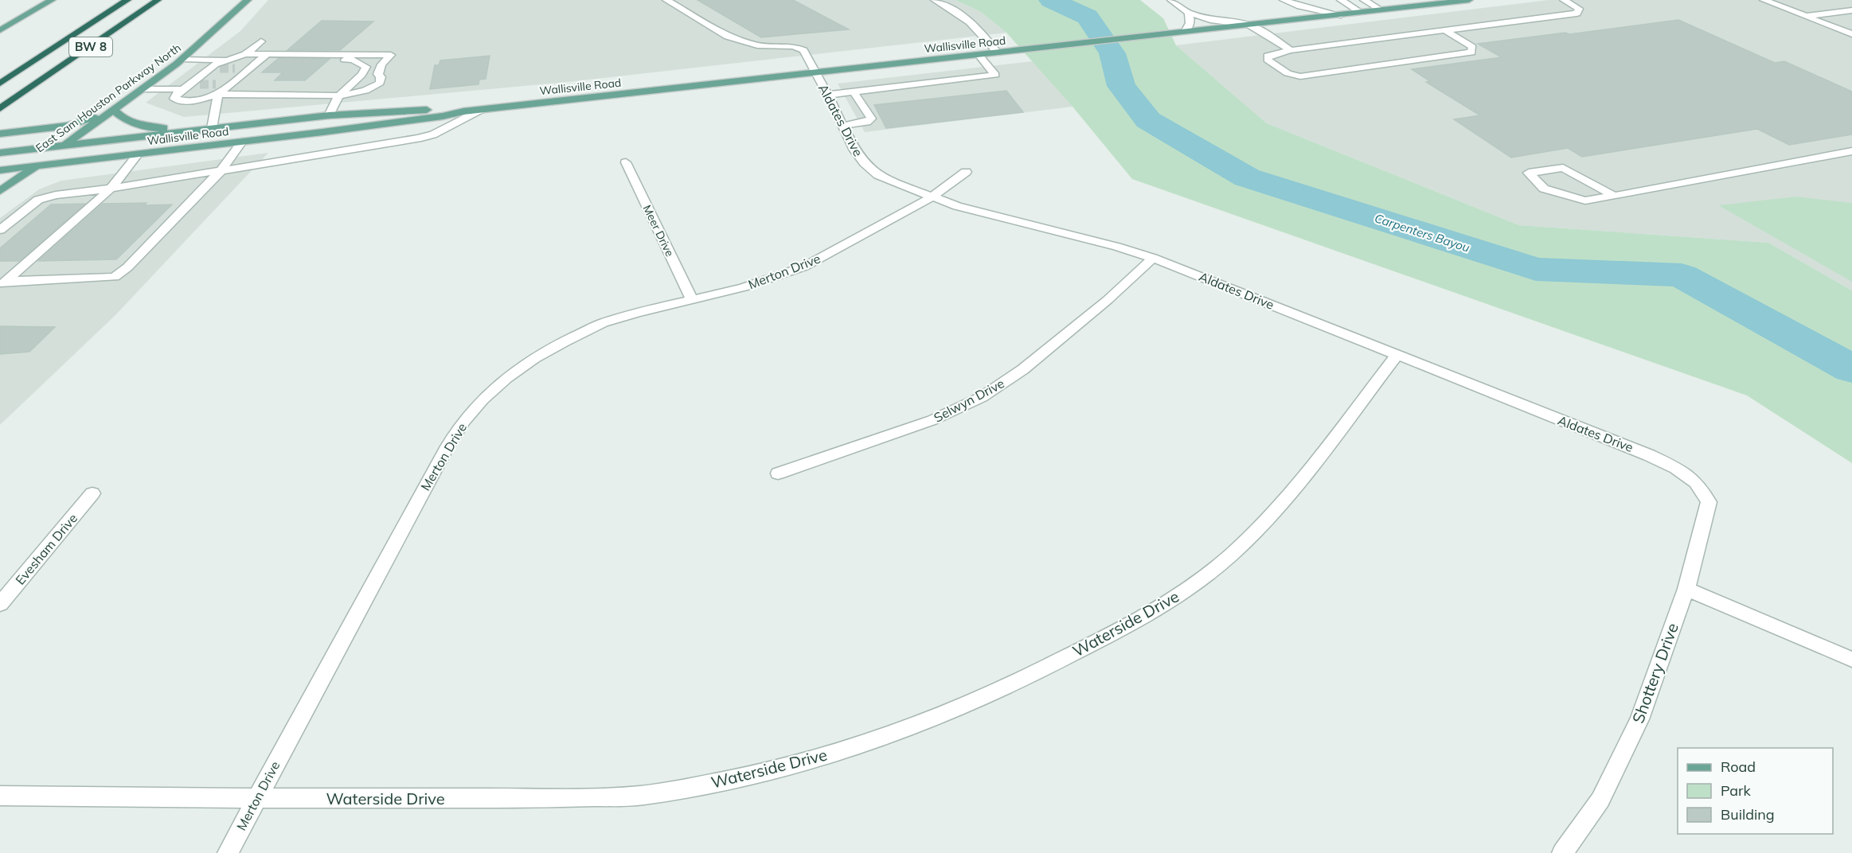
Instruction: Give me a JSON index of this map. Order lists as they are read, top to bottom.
{
  "streets": {
    "highway": ["BW 8"],
    "main road": ["Wallisville Road", "East Sam Houston Parkway North"],
    "street": [
      "Aldates Drive",
      "Meer Drive",
      "Merton Drive",
      "Selwyn Drive",
      "Evesham Drive",
      "Waterside Drive",
      "Shottery Drive"
    ]
  },
  "crossings": [
    ["Wallisville Road", "East Sam Houston Parkway North"],
    ["Wallisville Road", "Aldates Drive"],
    ["Aldates Drive", "Merton Drive"],
    ["Aldates Drive", "Selwyn Drive"],
    ["Aldates Drive", "Waterside Drive"],
    ["Aldates Drive", "Shottery Drive"],
    ["Meer Drive", "Merton Drive"],
    ["Merton Drive", "Waterside Drive"]
  ],
  "water": ["Carpenters Bayou"],
  "legend": ["Road", "Park", "Building"]
}
